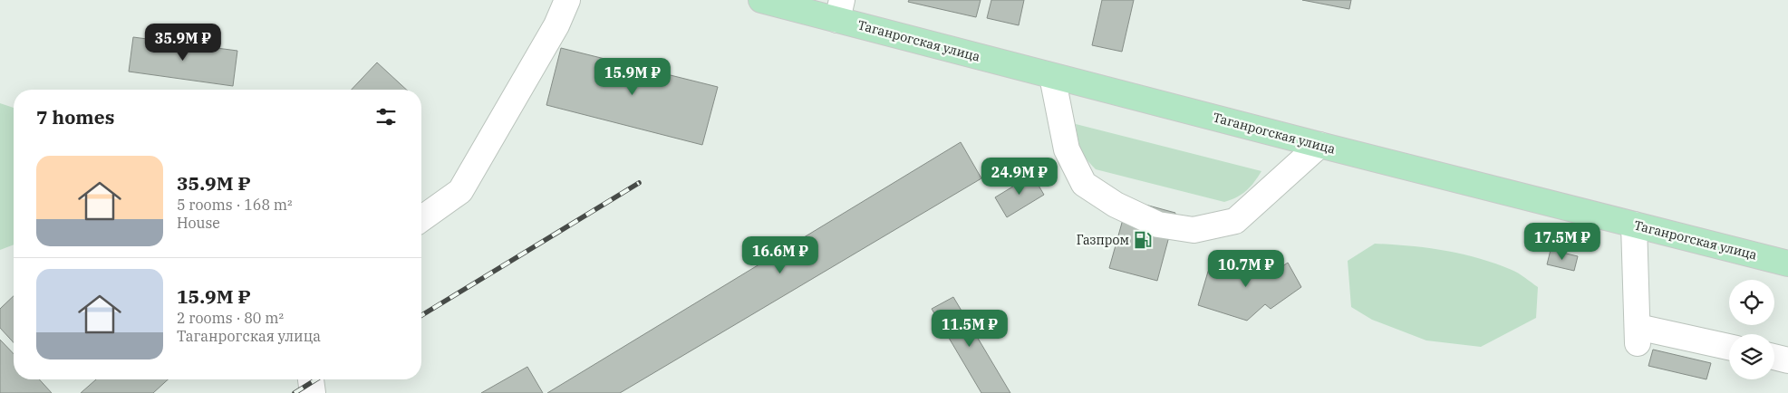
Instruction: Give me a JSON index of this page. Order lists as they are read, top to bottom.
{
  "streets": {
    "main road": ["Таганрогская улица"]
  },
  "places": {
    "fuel station": ["Газпром"]
  },
  "page": {
    "price": [
      "35.9M ₽",
      "15.9M ₽",
      "24.9M ₽",
      "17.5M ₽",
      "16.6M ₽",
      "10.7M ₽",
      "11.5M ₽"
    ],
    "heading": "7 homes",
    "list": [
      {
        "name": "35.9M ₽",
        "note": "5 rooms · 168 m² · House"
      },
      {
        "name": "15.9M ₽",
        "note": "2 rooms · 80 m² · Таганрогская улица"
      }
    ]
  }
}
